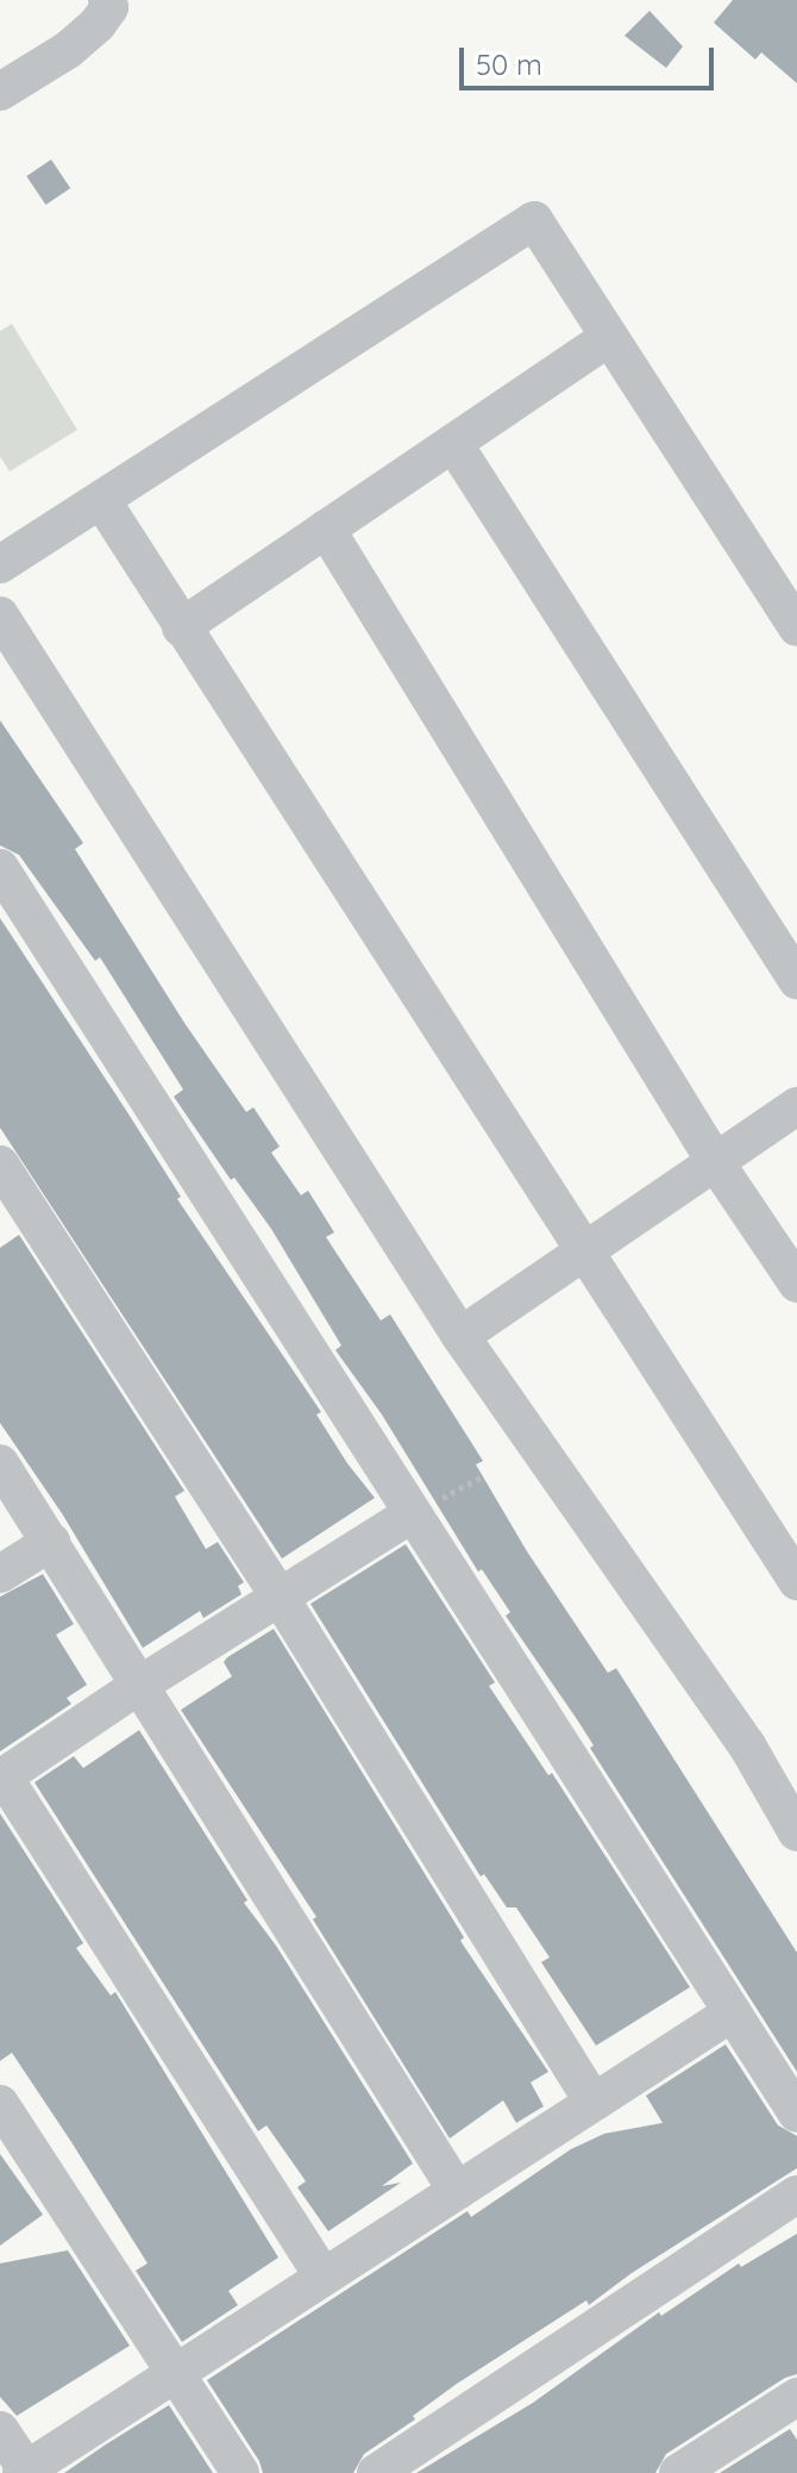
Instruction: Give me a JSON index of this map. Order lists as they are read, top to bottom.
{
  "scale_bar": "50 m"
}
